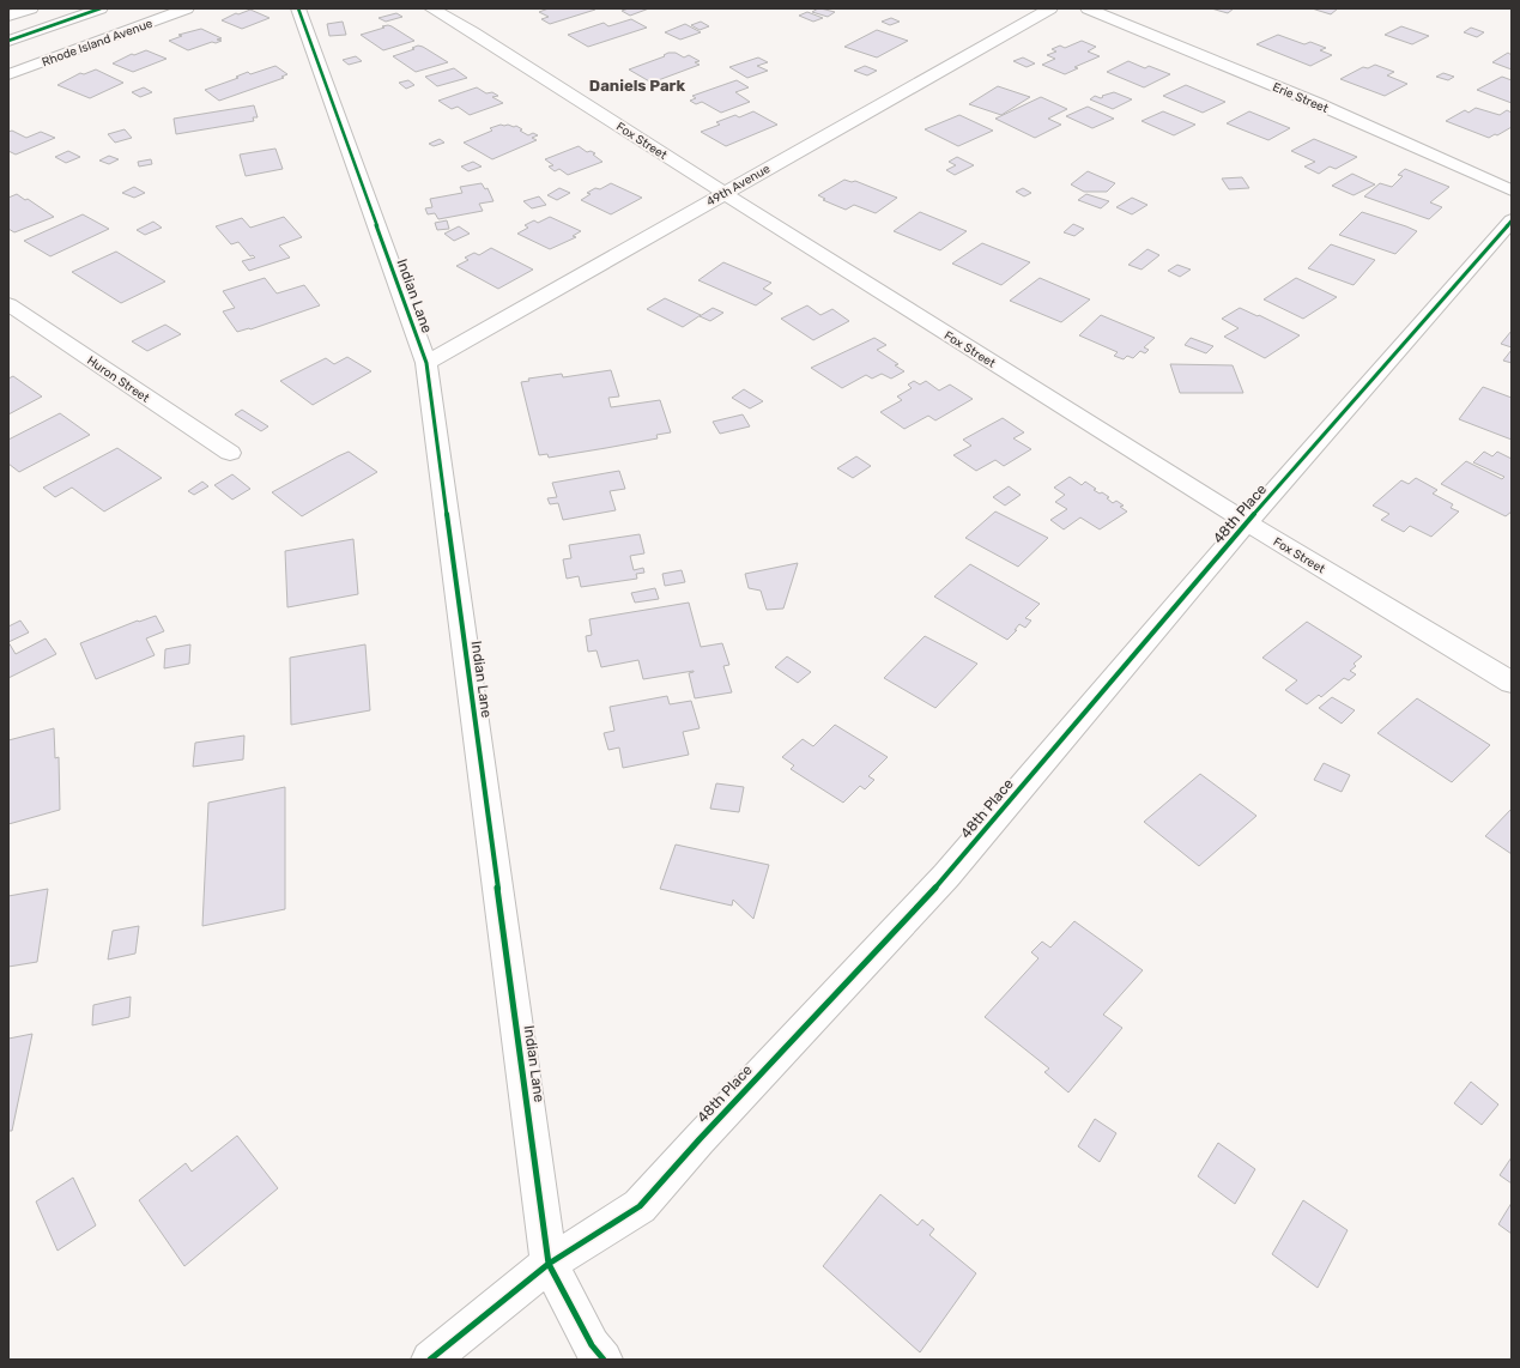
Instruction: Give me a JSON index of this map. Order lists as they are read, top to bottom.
{
  "streets": {
    "street": [
      "Rhode Island Avenue",
      "Erie Street",
      "Fox Street",
      "49th Avenue",
      "Indian Lane",
      "Huron Street",
      "48th Place"
    ]
  },
  "crossings": [
    ["Fox Street", "49th Avenue"],
    ["Fox Street", "48th Place"],
    ["49th Avenue", "Indian Lane"],
    ["Indian Lane", "48th Place"]
  ],
  "districts": ["Daniels Park"]
}
